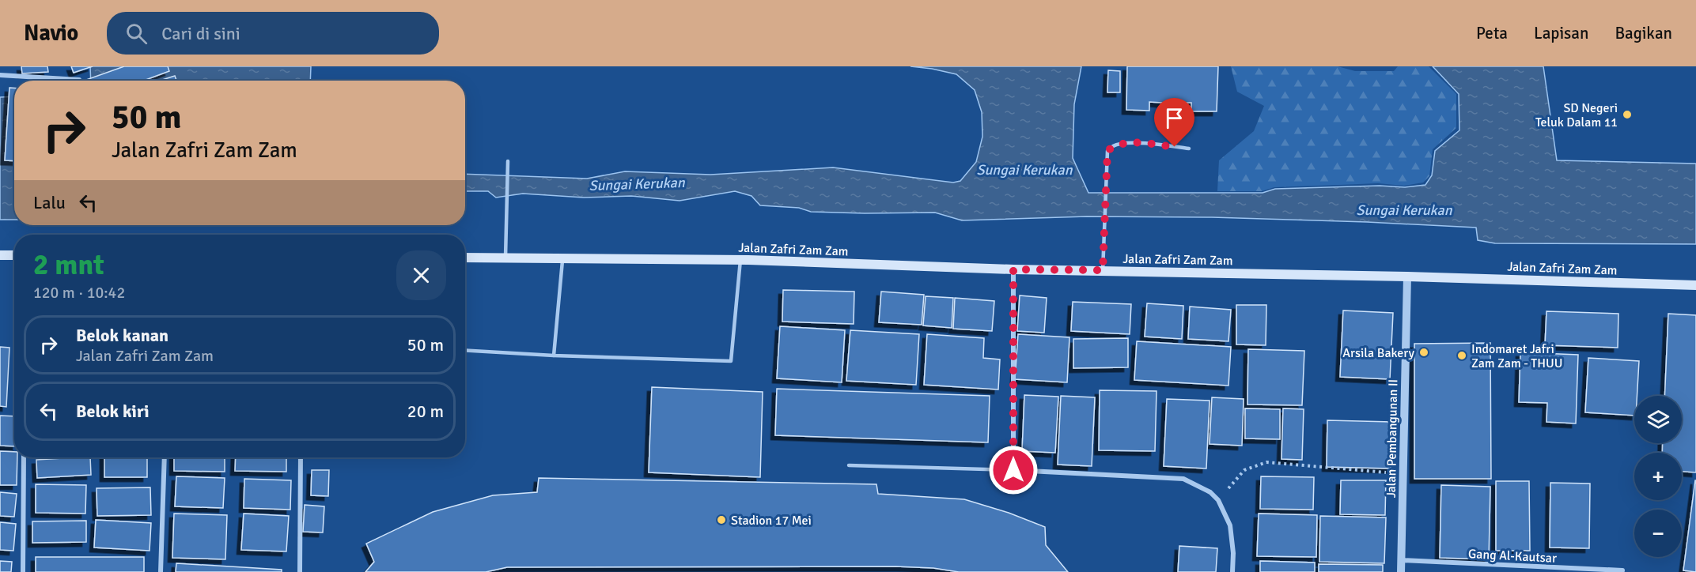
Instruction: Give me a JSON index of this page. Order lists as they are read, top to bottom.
{
  "streets": {
    "main road": ["Jalan Zafri Zam Zam"],
    "street": ["Jalan Pembangunan II", "Gang Al-Kautsar"]
  },
  "crossings": [
    ["Jalan Zafri Zam Zam", "Jalan Pembangunan II"],
    ["Jalan Pembangunan II", "Gang Al-Kautsar"]
  ],
  "water": ["Sungai Kerukan"],
  "places": [
    "SD Negeri Teluk Dalam 11",
    "Arsila Bakery",
    "Indomaret Jafri Zam Zam - THUU",
    "Stadion 17 Mei"
  ],
  "page": {
    "header": "Navio",
    "search": "Cari di sini",
    "nav": ["Peta", "Lapisan", "Bagikan"],
    "turn": ["50 m", "Jalan Zafri Zam Zam"],
    "then": "Lalu",
    "heading": ["2 mnt", "120 m · 10:42"],
    "list": [
      {
        "name": "Belok kanan",
        "note": "Jalan Zafri Zam Zam",
        "value": "50 m"
      },
      {
        "name": "Belok kiri",
        "value": "20 m"
      }
    ],
    "map_buttons": ["+", "−"]
  }
}
